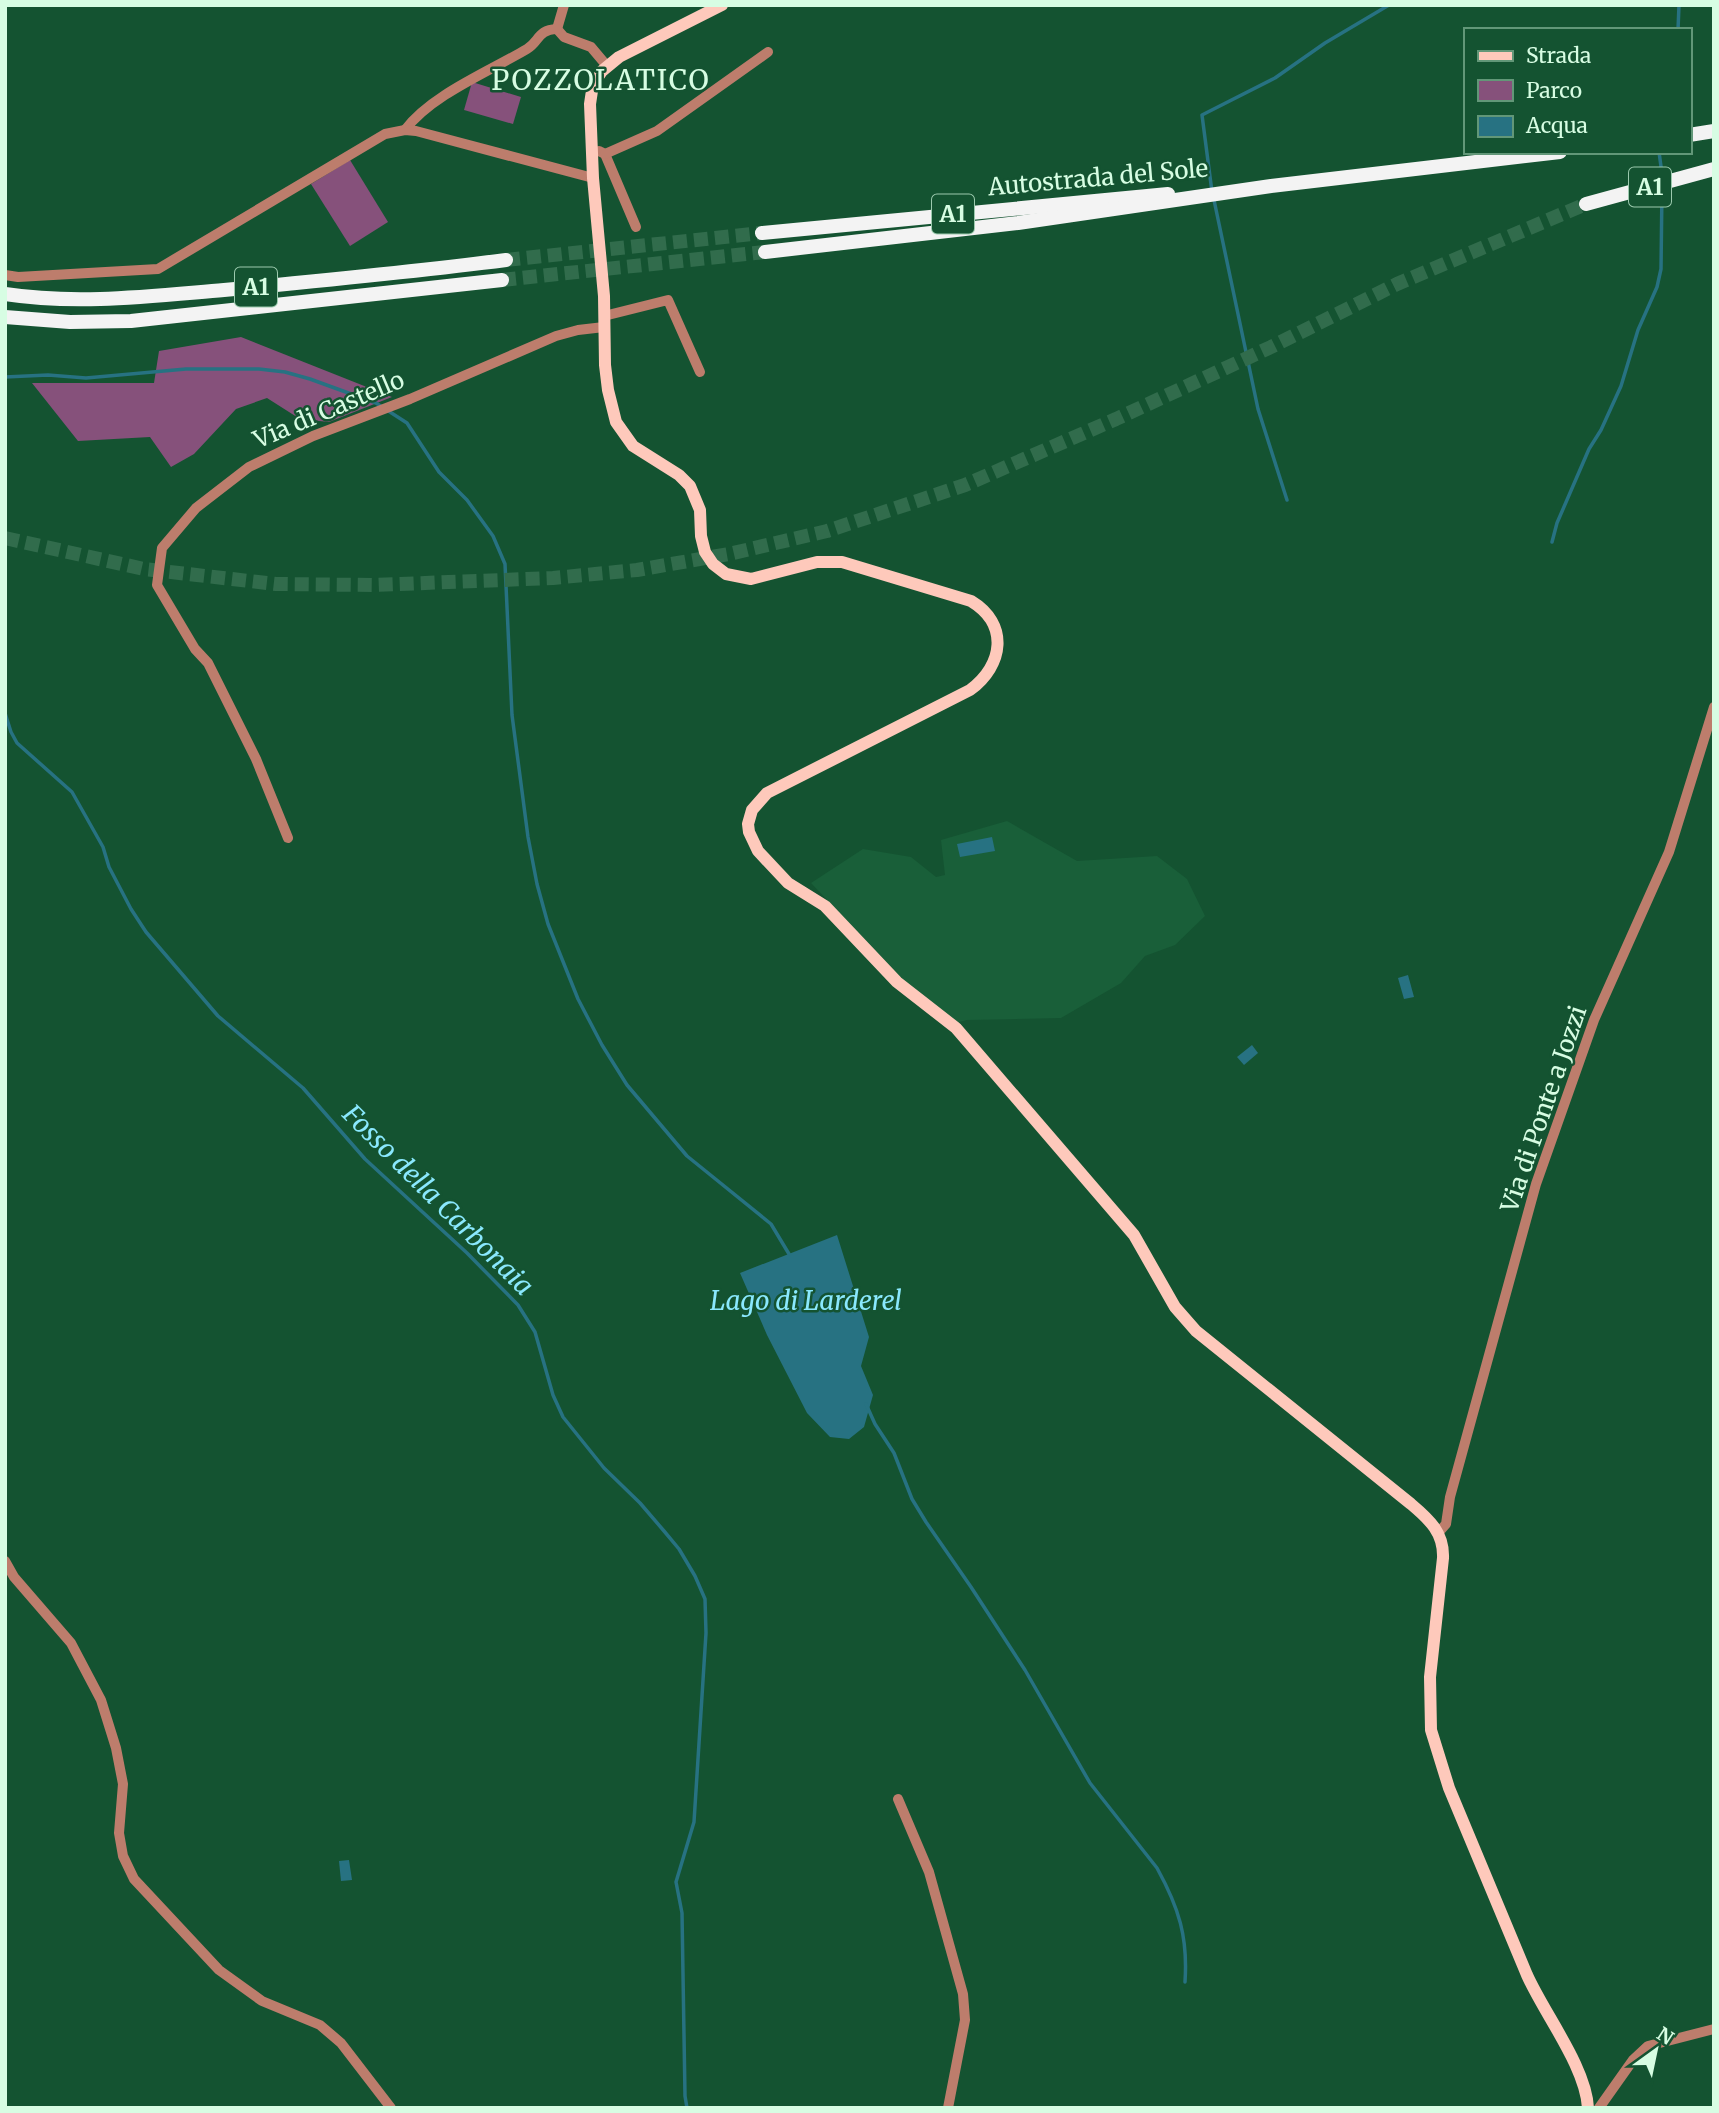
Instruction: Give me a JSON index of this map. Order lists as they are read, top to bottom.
{
  "streets": {
    "highway": ["Autostrada del Sole", "A1"],
    "street": ["Via di Castello", "Via di Ponte a Jozzi"]
  },
  "districts": ["POZZOLATICO"],
  "water": ["Fosso della Carbonaia", "Lago di Larderel"],
  "legend": ["Strada", "Parco", "Acqua"],
  "north": "top right"
}
